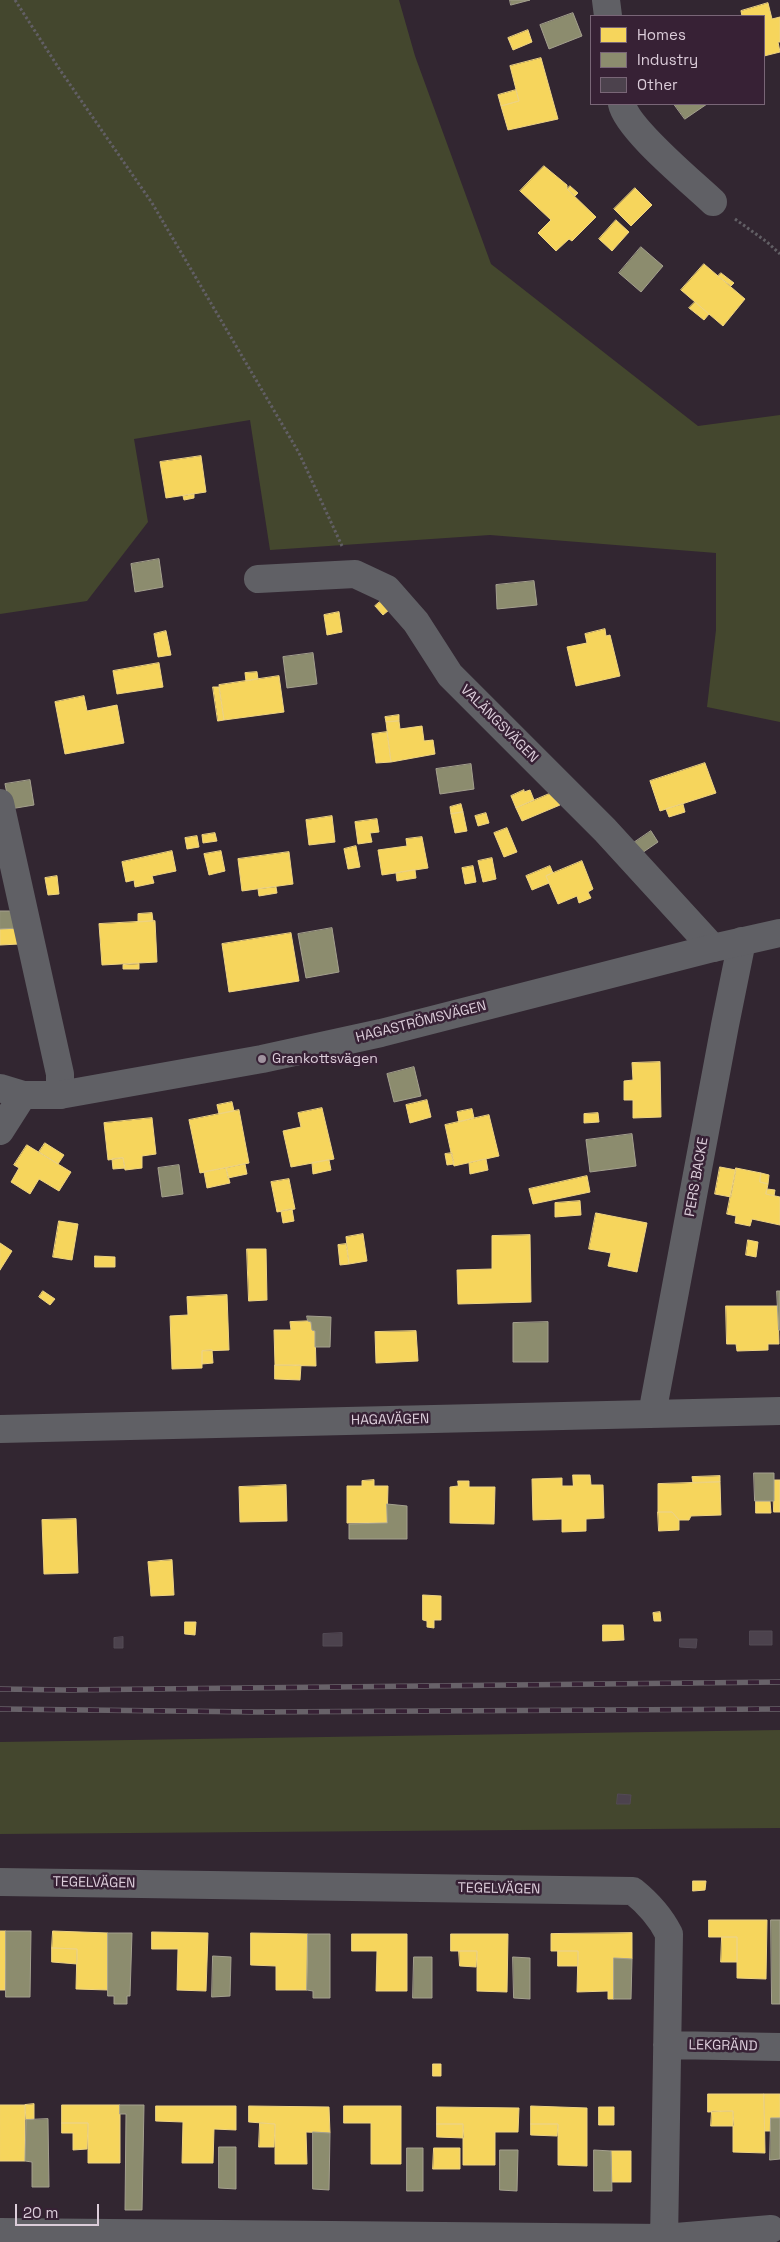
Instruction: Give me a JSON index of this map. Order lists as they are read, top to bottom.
{
  "streets": {
    "street": [
      "VALÄNGSVÄGEN",
      "HAGASTRÖMSVÄGEN",
      "PERS BACKE",
      "HAGAVÄGEN",
      "TEGELVÄGEN",
      "LEKGRÄND"
    ]
  },
  "crossings": [
    ["VALÄNGSVÄGEN", "HAGASTRÖMSVÄGEN"],
    ["HAGASTRÖMSVÄGEN", "PERS BACKE"],
    ["PERS BACKE", "HAGAVÄGEN"],
    ["TEGELVÄGEN", "LEKGRÄND"]
  ],
  "places": ["Grankottsvägen"],
  "legend": ["Homes", "Industry", "Other"],
  "scale_bar": "20 m"
}
